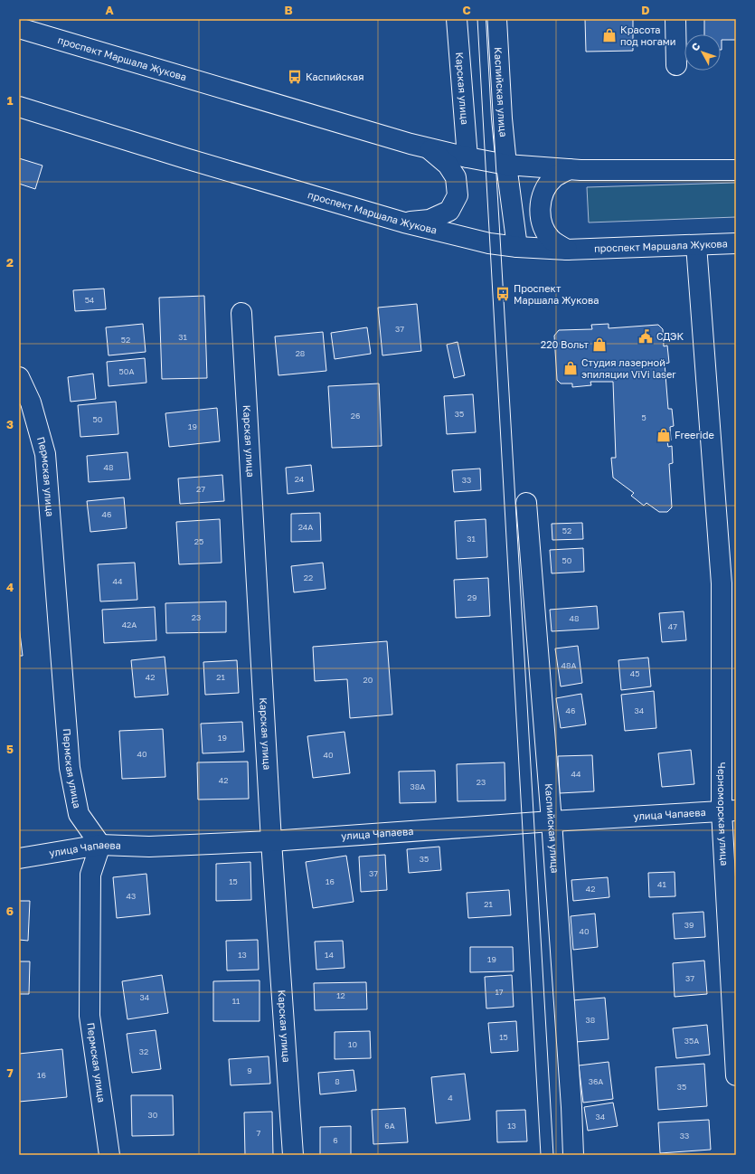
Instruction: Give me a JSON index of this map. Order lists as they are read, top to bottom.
{
  "streets": {
    "main road": [
      "проспект Маршала Жукова",
      "Карская улица",
      "Каспийская улица",
      "Пермская улица",
      "улица Чапаева",
      "Черноморская улица"
    ]
  },
  "crossings": [
    ["проспект Маршала Жукова", "Карская улица"],
    ["проспект Маршала Жукова", "Каспийская улица"],
    ["проспект Маршала Жукова", "Черноморская улица"],
    ["Карская улица", "улица Чапаева"],
    ["Каспийская улица", "улица Чапаева"],
    ["Пермская улица", "улица Чапаева"],
    ["улица Чапаева", "Черноморская улица"]
  ],
  "places": {
    "shop": [
      "Красота под ногами",
      "220 Вольт",
      "Студия лазерной эпиляции ViVi laser",
      "Freeride"
    ],
    "bus stop": ["Каспийская", "Проспект Маршала Жукова"],
    "public building": ["СДЭК"]
  },
  "house_numbers": [
    "54",
    "37",
    "31",
    "52",
    "28",
    "50А",
    "35",
    "26",
    "5",
    "50",
    "19",
    "48",
    "24",
    "33",
    "27",
    "46",
    "24А",
    "52",
    "31",
    "25",
    "50",
    "22",
    "44",
    "29",
    "23",
    "48",
    "42А",
    "47",
    "48А",
    "45",
    "42",
    "21",
    "20",
    "46",
    "34",
    "19",
    "40",
    "40",
    "44",
    "42",
    "23",
    "38А",
    "35",
    "37",
    "15",
    "16",
    "41",
    "42",
    "43",
    "21",
    "39",
    "40",
    "13",
    "14",
    "19",
    "37",
    "17",
    "12",
    "34",
    "11",
    "38",
    "15",
    "35А",
    "10",
    "32",
    "9",
    "16",
    "8",
    "36А",
    "35",
    "4",
    "30",
    "34",
    "6А",
    "13",
    "7",
    "33",
    "6"
  ],
  "north": "top left",
  "grid": {
    "columns": [
      "A",
      "B",
      "C",
      "D"
    ],
    "rows": [
      "1",
      "2",
      "3",
      "4",
      "5",
      "6",
      "7"
    ]
  }
}
